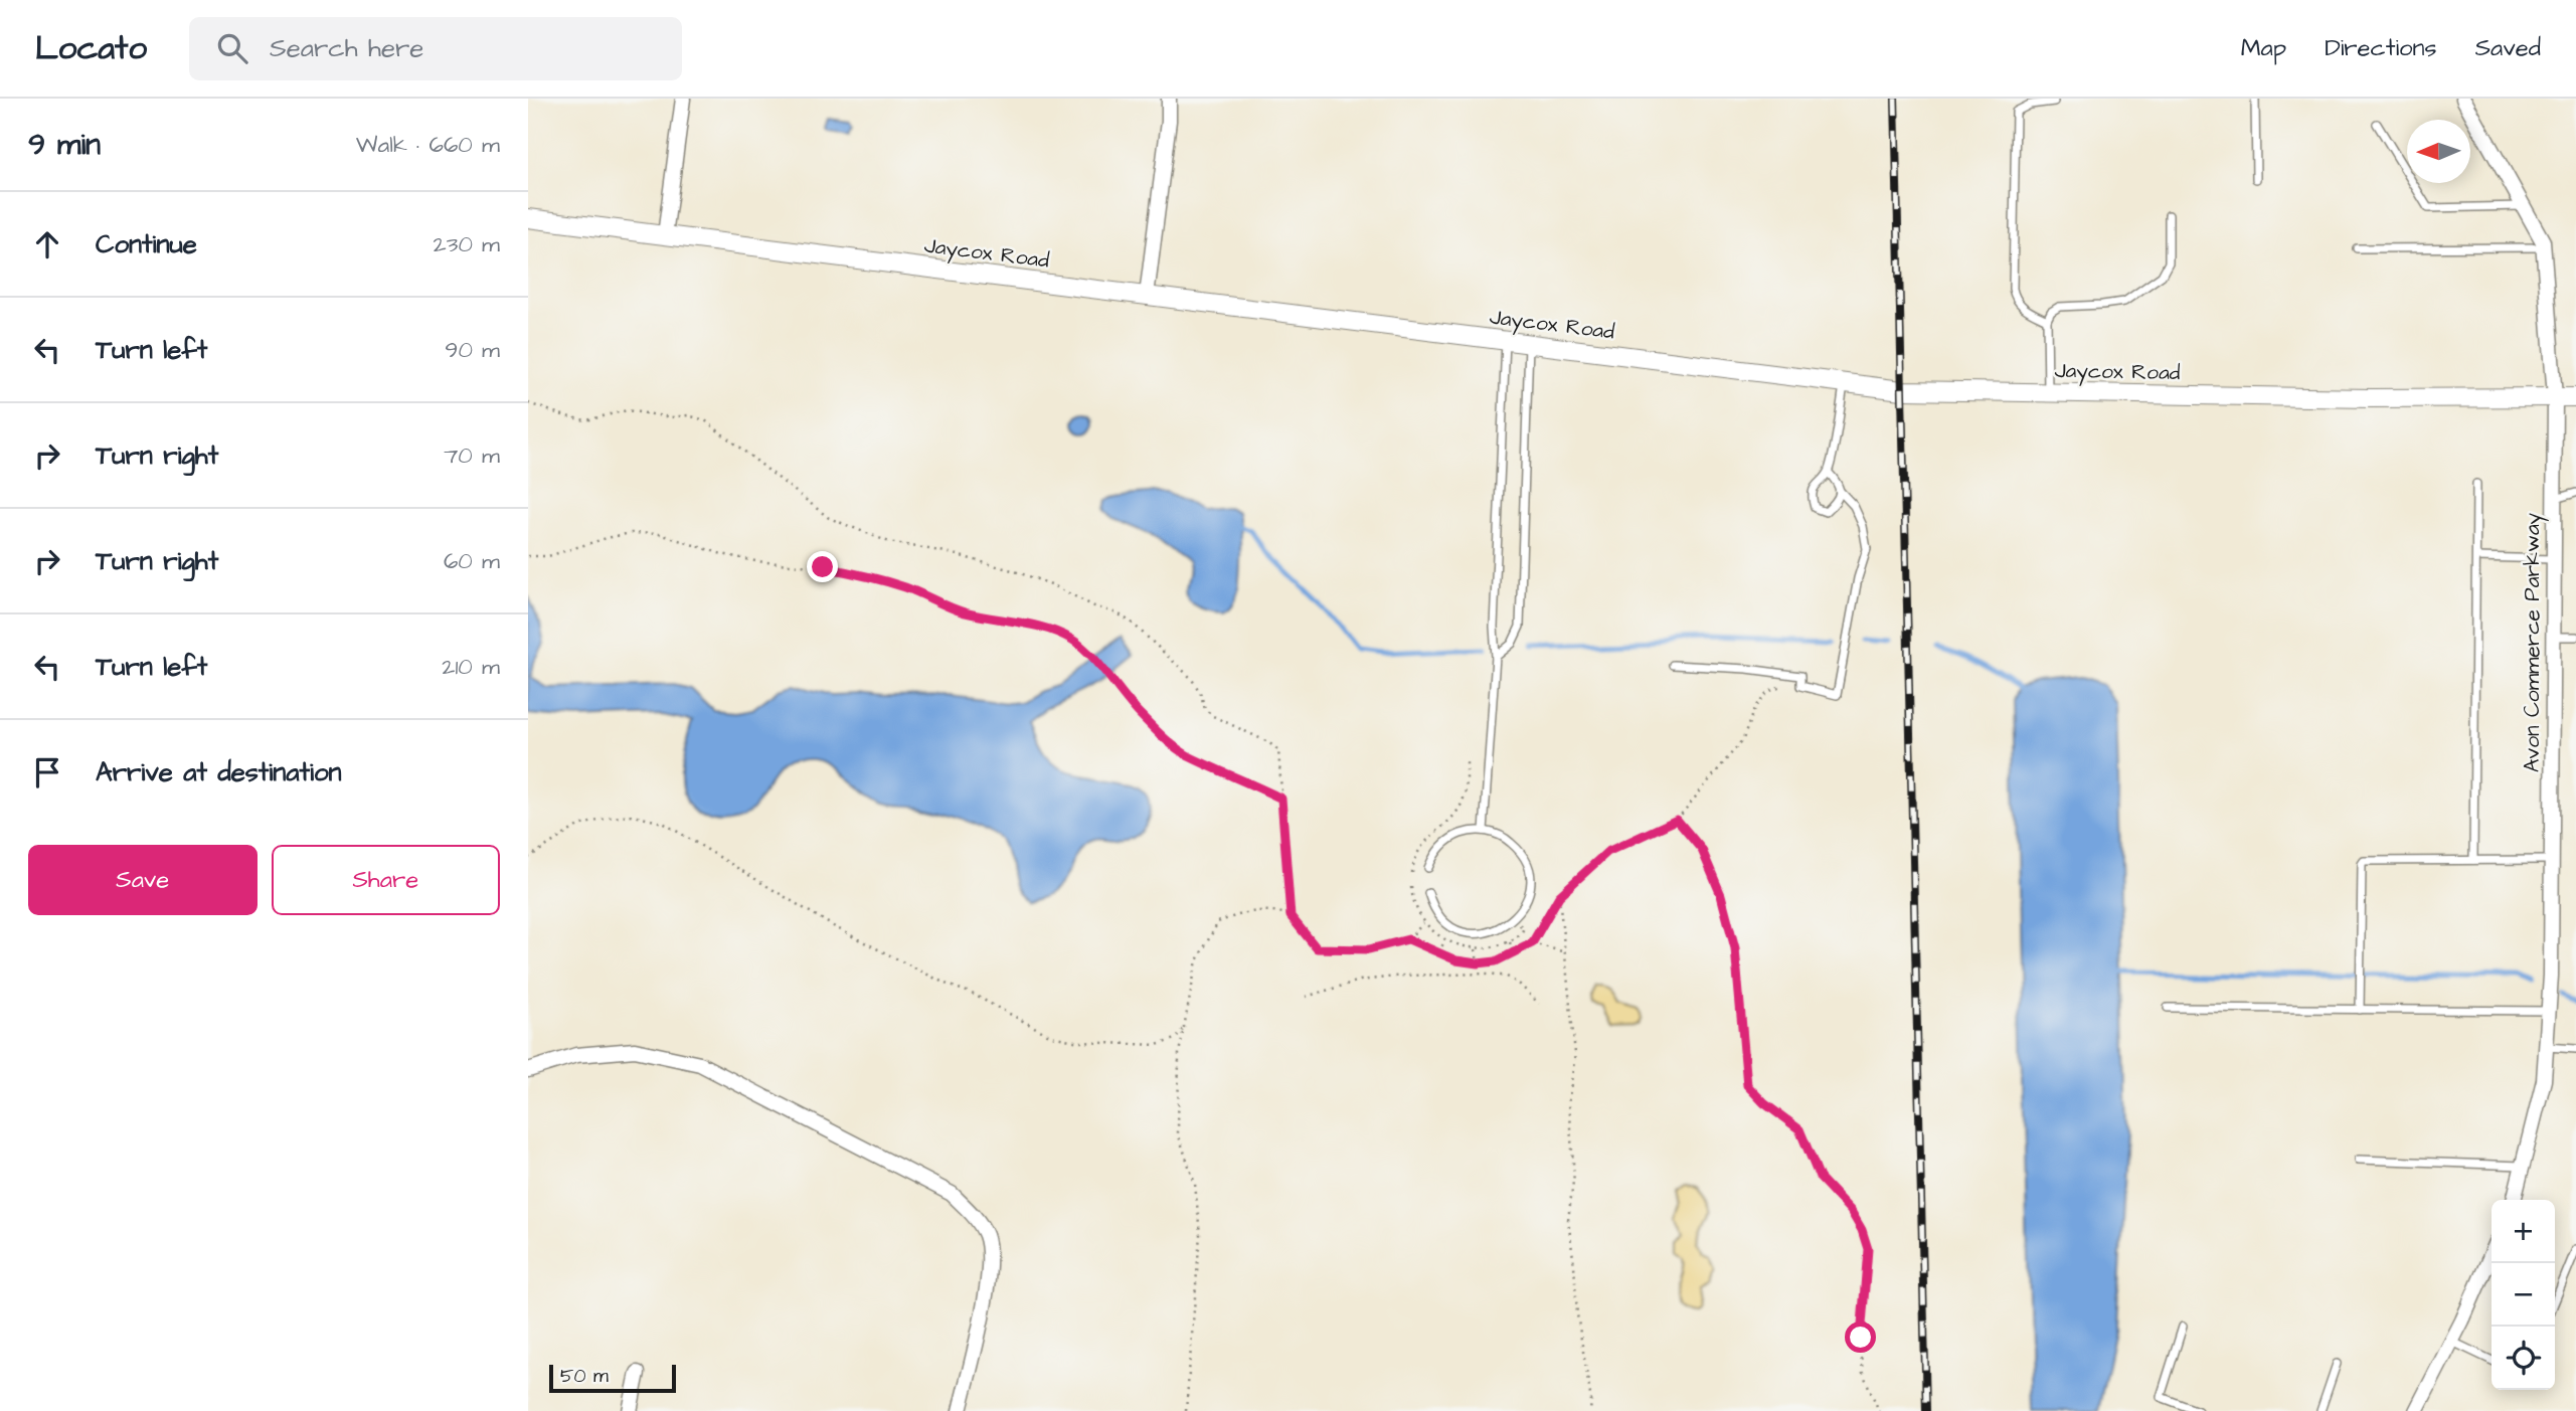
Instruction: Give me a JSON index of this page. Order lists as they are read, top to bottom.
{
  "streets": {
    "street": ["Jaycox Road", "Avon Commerce Parkway"]
  },
  "crossings": [
    ["Jaycox Road", "Avon Commerce Parkway"]
  ],
  "scale_bar": "50 m",
  "north": "left",
  "page": {
    "header": "Locato",
    "search": "Search here",
    "nav": ["Map", "Directions", "Saved"],
    "heading": ["9 min", "Walk · 660 m"],
    "list": [
      ["Continue", "230 m"],
      ["Turn left", "90 m"],
      ["Turn right", "70 m"],
      ["Turn right", "60 m"],
      ["Turn left", "210 m"],
      "Arrive at destination"
    ],
    "buttons": ["Save", "Share"],
    "map_buttons": ["+", "−"],
    "scale": "50 m"
  }
}
